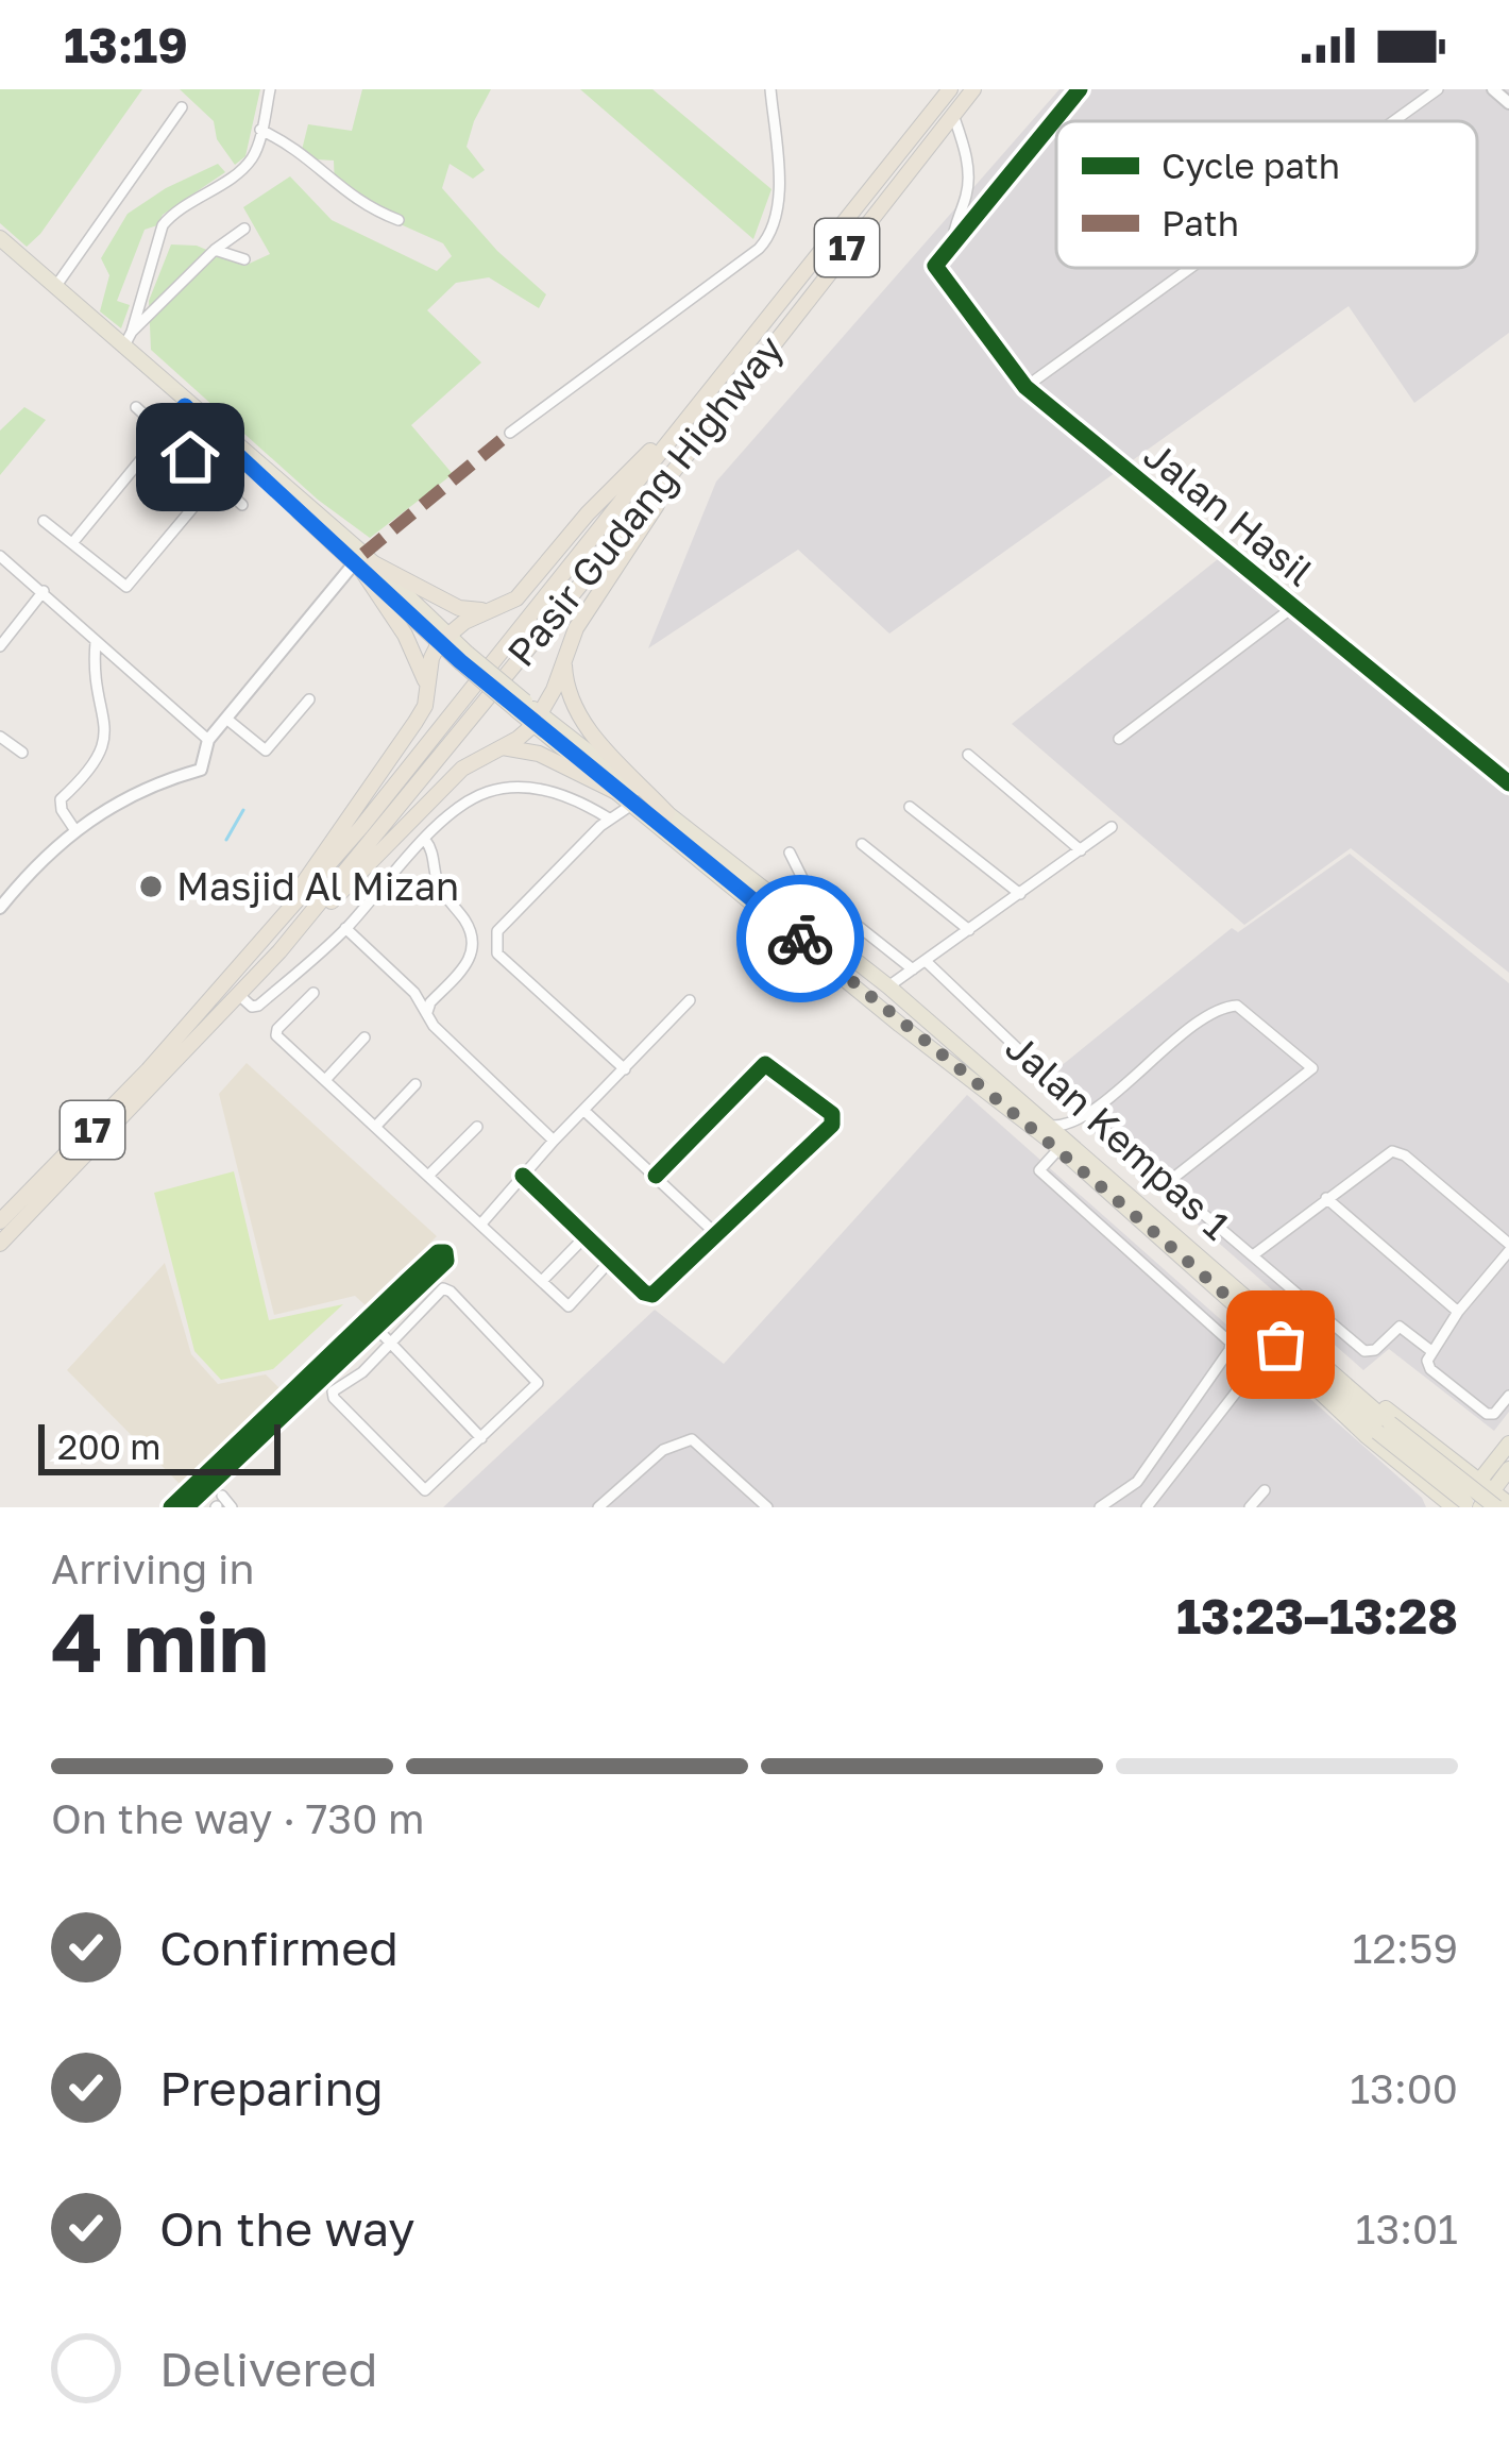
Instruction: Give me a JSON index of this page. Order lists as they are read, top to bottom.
{
  "streets": {
    "highway": ["17", "Pasir Gudang Highway"],
    "street": ["Jalan Hasil", "Jalan Kempas 1"]
  },
  "places": ["Masjid Al Mizan"],
  "legend": ["Cycle path", "Path"],
  "scale_bar": "200 m",
  "page": {
    "status": "13:19",
    "scale": "200 m",
    "heading": ["4 min", "Arriving in", "13:23–13:28"],
    "bar": "On the way · 730 m",
    "list": [
      ["Confirmed", "12:59"],
      ["Preparing", "13:00"],
      ["On the way", "13:01"],
      "Delivered"
    ]
  }
}
